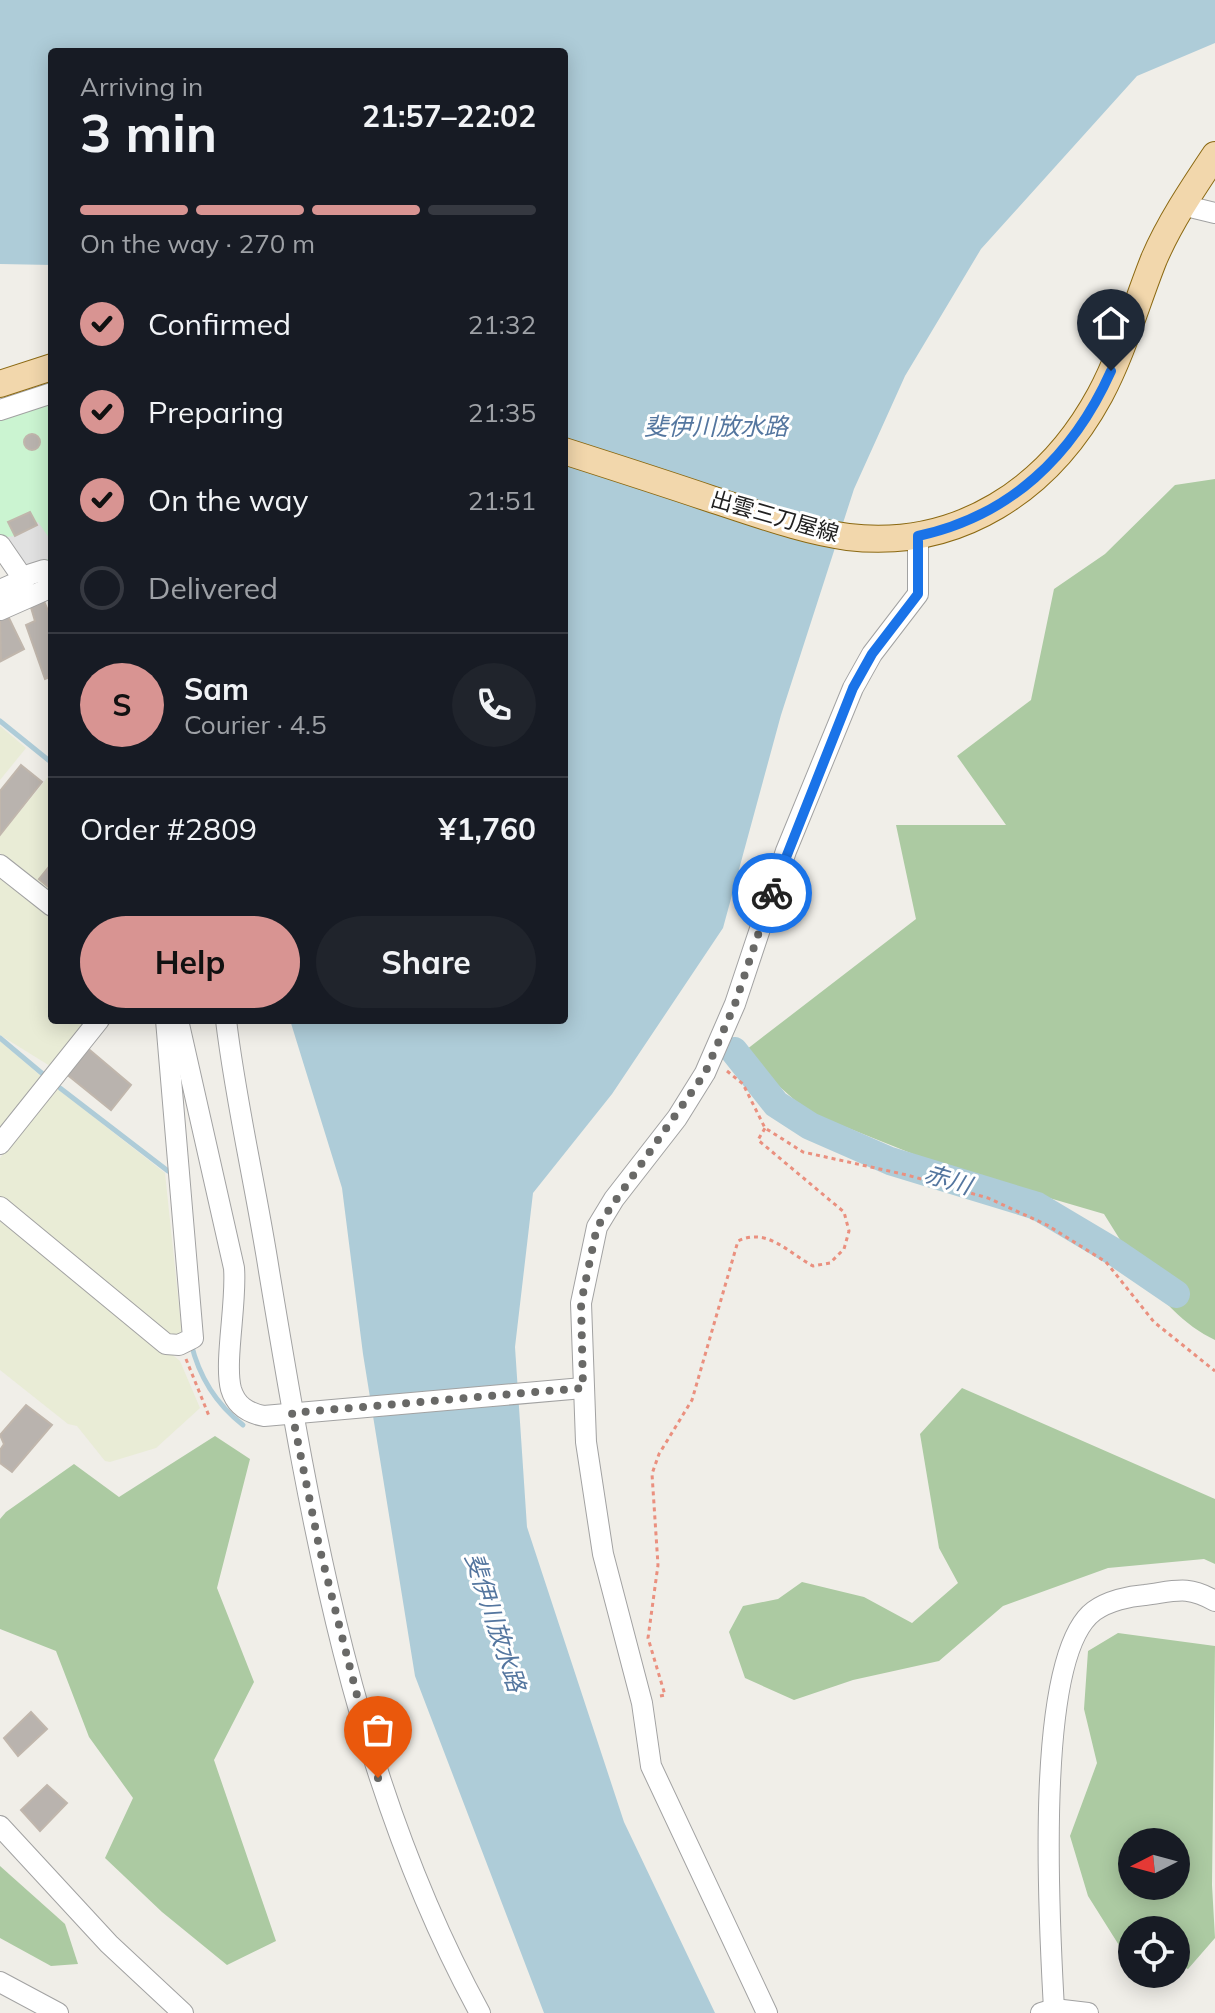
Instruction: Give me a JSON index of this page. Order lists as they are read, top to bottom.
{
  "streets": {
    "main road": ["出雲三刀屋線"]
  },
  "water": ["斐伊川放水路", "赤川"],
  "north": "left",
  "page": {
    "heading": ["3 min", "Arriving in", "21:57–22:02"],
    "panel": [
      "Sam",
      "Courier · 4.5",
      "Order #2809",
      "¥1,760"
    ],
    "bar": "On the way · 270 m",
    "list": [
      ["Confirmed", "21:32"],
      ["Preparing", "21:35"],
      ["On the way", "21:51"],
      "Delivered"
    ],
    "round": "S",
    "buttons": ["Help", "Share"]
  }
}
